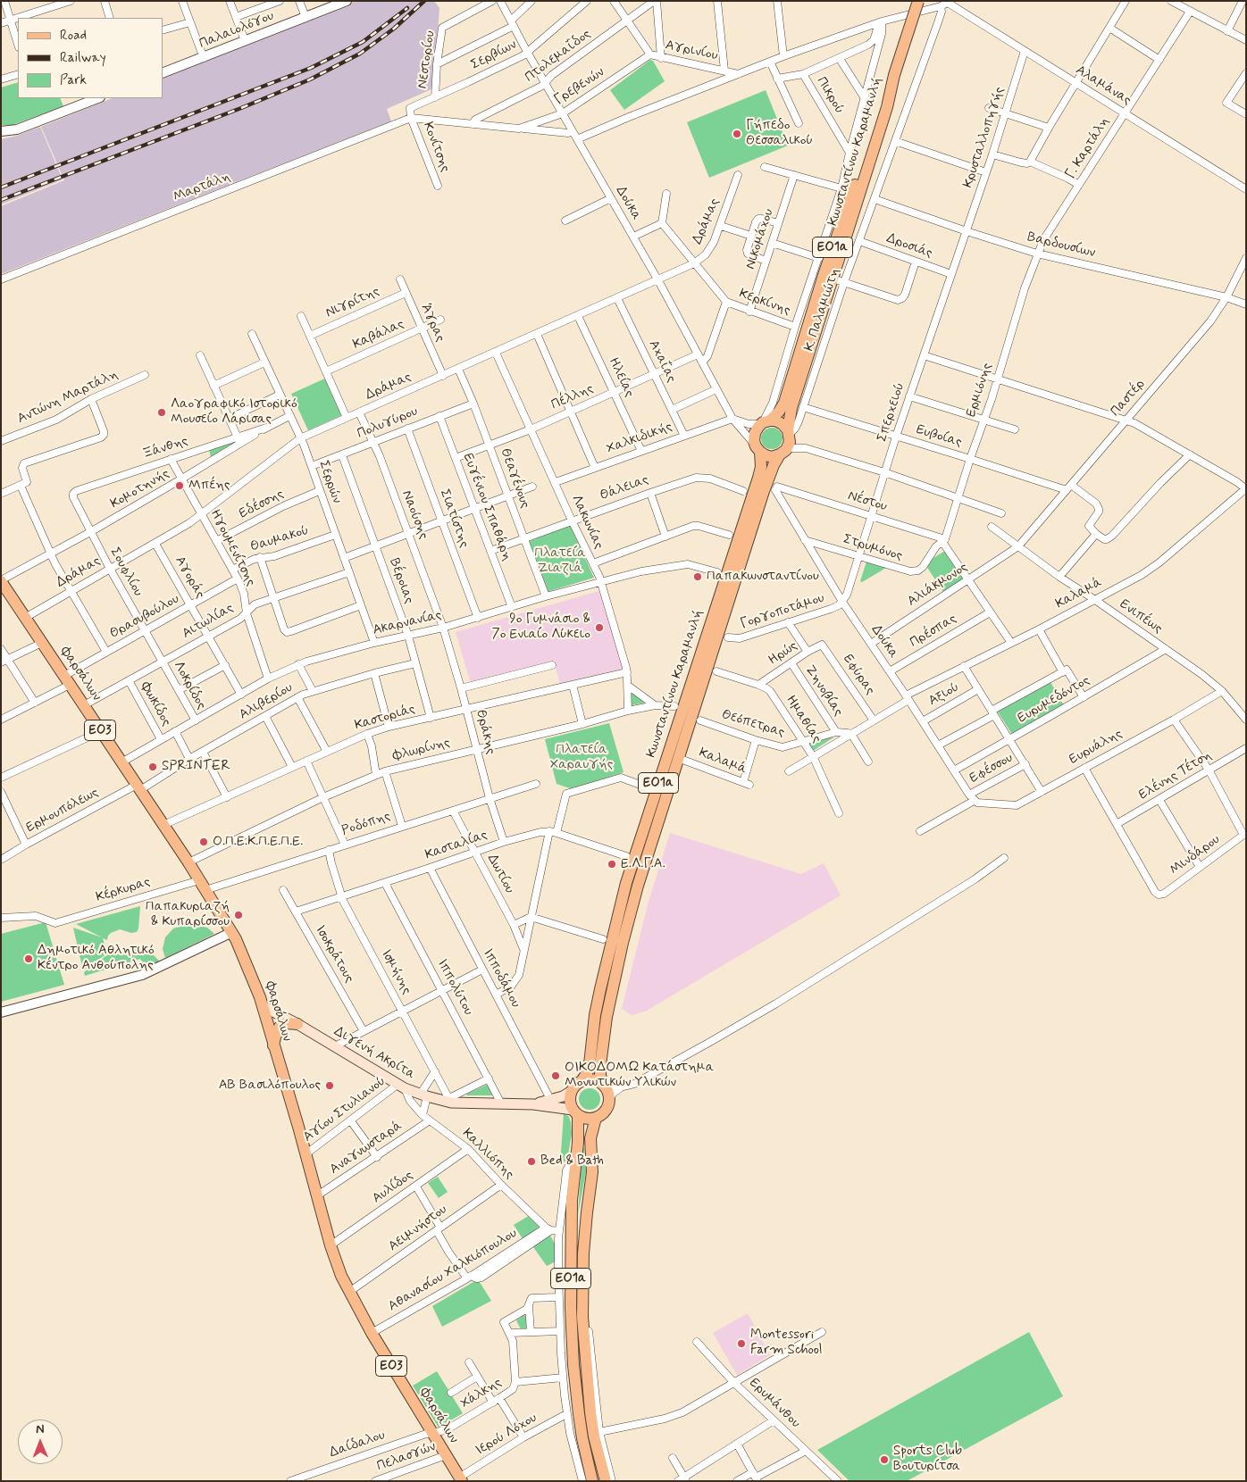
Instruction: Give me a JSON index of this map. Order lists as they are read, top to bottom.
{
  "streets": {
    "main road": [
      "Κωνσταντίνου Καραμανλή",
      "ΕΟ1α",
      "Φαρσάλων",
      "ΕΟ3",
      "Διγενή Ακρίτα"
    ],
    "street": [
      "Παλαιολόγου",
      "Αγρινίου",
      "Σερβίων",
      "Πτολεμαΐδος",
      "Νεστορίου",
      "Αλαμάνας",
      "Γρεβενών",
      "Πικρού",
      "Κρυσταλλοπηγής",
      "Κονίτσης",
      "Γ. Καρτάλη",
      "Μαρτάλη",
      "Δούκα",
      "Δράμας",
      "Νικομάχου",
      "Βαρδουσίων",
      "Δροσιάς",
      "Νιγρίτης",
      "Κερκίνης",
      "Κ. Παλαμιώτη",
      "Άγρας",
      "Καβάλας",
      "Αχαΐας",
      "Ηλείας",
      "Ερμιόνης",
      "Αντώνη Μαρτάλη",
      "Πέλλης",
      "Παστέρ",
      "Σπερχειού",
      "Πολυγύρου",
      "Ευβοίας",
      "Χαλκιδικής",
      "Ξάνθης",
      "Θεαγένους",
      "Σερρών",
      "Θάλειας",
      "Κομοτηνής",
      "Νέστου",
      "Εδέσσης",
      "Ευγένιου Σπαθάρη",
      "Ναούσης",
      "Σιατίστης",
      "Λακωνίας",
      "Θαυμακού",
      "Ηγουμενίτσης",
      "Στρυμόνος",
      "Σουφλίου",
      "Αγοράς",
      "Βέροιας",
      "Αλιάκμονος",
      "Καλαμά",
      "Γοργοποτάμου",
      "Θρασυβούλου",
      "Ενιπέως",
      "Αιτωλίας",
      "Ακαρνανίας",
      "Πρέσπας",
      "Ηρώς",
      "Εφύρας",
      "Λοκρίδος",
      "Ζηνοβίας",
      "Αξιού",
      "Ευρυμεδόντος",
      "Αλιβερίου",
      "Φωκίδος",
      "Καστοριάς",
      "Ημαθίας",
      "Θεόπετρας",
      "Θράκης",
      "Ευρυάλης",
      "Φλωρίνης",
      "Εφέσσου",
      "Ελένης Τέτση",
      "Ερμουπόλεως",
      "Ροδόπης",
      "Κασταλίας",
      "Μινδάρου",
      "Δωτίου",
      "Κέρκυρας",
      "Ισοκράτους",
      "Ισμήνης",
      "Ιπποδάμου",
      "Ιππολύτου",
      "Αγίου Στυλιανού",
      "Αναγνωσταρά",
      "Καλλιόπης",
      "Αυλίδος",
      "Αειμνήστου",
      "Αθανασίου Χαλκιόπουλου",
      "Χάλκης",
      "Ερυμάνθου",
      "Ιερού Λόχου",
      "Δαίδαλου",
      "Πελασγών"
    ]
  },
  "crossings": [
    ["Αγρινίου", "Πτολεμαΐδος"],
    ["Αγρινίου", "Γρεβενών"],
    ["Σερβίων", "Νεστορίου"],
    ["Σερβίων", "Γρεβενών"],
    ["Σερβίων", "Κονίτσης"],
    ["Σερβίων", "Μαρτάλη"],
    ["Σερβίων", "Δούκα"],
    ["Πτολεμαΐδος", "Γρεβενών"],
    ["Πτολεμαΐδος", "Δούκα"],
    ["Αλαμάνας", "Κρυσταλλοπηγής"],
    ["Αλαμάνας", "Γ. Καρτάλη"],
    ["Αλαμάνας", "Κ. Παλαμιώτη"],
    ["Γρεβενών", "Κονίτσης"],
    ["Γρεβενών", "Μαρτάλη"],
    ["Γρεβενών", "Δούκα"],
    ["Πικρού", "Κωνσταντίνου Καραμανλή"],
    ["Κρυσταλλοπηγής", "Βαρδουσίων"],
    ["Κρυσταλλοπηγής", "Σπερχειού"],
    ["Κονίτσης", "Μαρτάλη"],
    ["Γ. Καρτάλη", "Βαρδουσίων"],
    ["Γ. Καρτάλη", "Ερμιόνης"],
    ["Κωνσταντίνου Καραμανλή", "Δούκα"],
    ["Κωνσταντίνου Καραμανλή", "ΕΟ1α"],
    ["Κωνσταντίνου Καραμανλή", "Κερκίνης"],
    ["Κωνσταντίνου Καραμανλή", "Κ. Παλαμιώτη"],
    ["Κωνσταντίνου Καραμανλή", "Καλαμά"],
    ["Κωνσταντίνου Καραμανλή", "Διγενή Ακρίτα"],
    ["Δούκα", "Δράμας"],
    ["Δούκα", "Κ. Παλαμιώτη"],
    ["Δούκα", "Πέλλης"],
    ["Δούκα", "Σπερχειού"],
    ["Δούκα", "Χαλκιδικής"],
    ["Δούκα", "Νέστου"],
    ["Δούκα", "Στρυμόνος"],
    ["Δούκα", "Αλιάκμονος"],
    ["Δούκα", "Καλαμά"],
    ["Δούκα", "Γοργοποτάμου"],
    ["Δούκα", "Πρέσπας"],
    ["Δούκα", "Αξιού"],
    ["Δούκα", "Ευρυμεδόντος"],
    ["Δούκα", "Ευρυάλης"],
    ["Δούκα", "Εφέσσου"],
    ["Δράμας", "Κερκίνης"],
    ["Δράμας", "Άγρας"],
    ["Δράμας", "Αχαΐας"],
    ["Δράμας", "Ηλείας"],
    ["Δράμας", "Θεαγένους"],
    ["Δράμας", "Σερρών"],
    ["Δράμας", "Ναούσης"],
    ["Δράμας", "Λακωνίας"],
    ["Δράμας", "Ηγουμενίτσης"],
    ["Δράμας", "Σουφλίου"],
    ["Δράμας", "Αγοράς"],
    ["Δράμας", "Φαρσάλων"],
    ["Νικομάχου", "Κερκίνης"],
    ["Βαρδουσίων", "Κ. Παλαμιώτη"],
    ["Βαρδουσίων", "Ερμιόνης"],
    ["Βαρδουσίων", "Παστέρ"],
    ["Βαρδουσίων", "Σπερχειού"],
    ["Δροσιάς", "Κ. Παλαμιώτη"],
    ["Δροσιάς", "Σπερχειού"],
    ["ΕΟ1α", "Διγενή Ακρίτα"],
    ["Νιγρίτης", "Άγρας"],
    ["Κ. Παλαμιώτη", "Ευβοίας"],
    ["Άγρας", "Καβάλας"],
    ["Αχαΐας", "Πέλλης"],
    ["Αχαΐας", "Χαλκιδικής"],
    ["Ηλείας", "Πέλλης"],
    ["Ηλείας", "Χαλκιδικής"],
    ["Ερμιόνης", "Ευβοίας"],
    ["Ερμιόνης", "Νέστου"],
    ["Ερμιόνης", "Στρυμόνος"],
    ["Πέλλης", "Θεαγένους"],
    ["Πέλλης", "Ευγένιου Σπαθάρη"],
    ["Πέλλης", "Λακωνίας"],
    ["Παστέρ", "Ευβοίας"],
    ["Παστέρ", "Αλιάκμονος"],
    ["Παστέρ", "Ενιπέως"],
    ["Σπερχειού", "Ευβοίας"],
    ["Σπερχειού", "Νέστου"],
    ["Σπερχειού", "Στρυμόνος"],
    ["Σπερχειού", "Γοργοποτάμου"],
    ["Πολυγύρου", "Θεαγένους"],
    ["Πολυγύρου", "Σερρών"],
    ["Πολυγύρου", "Ευγένιου Σπαθάρη"],
    ["Πολυγύρου", "Ναούσης"],
    ["Πολυγύρου", "Σιατίστης"],
    ["Πολυγύρου", "Βέροιας"],
    ["Χαλκιδικής", "Λακωνίας"],
    ["Ξάνθης", "Κομοτηνής"],
    ["Ξάνθης", "Ηγουμενίτσης"],
    ["Ξάνθης", "Σουφλίου"],
    ["Θεαγένους", "Θάλειας"],
    ["Θεαγένους", "Ακαρνανίας"],
    ["Σερρών", "Κομοτηνής"],
    ["Σερρών", "Εδέσσης"],
    ["Σερρών", "Θαυμακού"],
    ["Σερρών", "Αιτωλίας"],
    ["Σερρών", "Ακαρνανίας"],
    ["Θάλειας", "Ευγένιου Σπαθάρη"],
    ["Θάλειας", "Λακωνίας"],
    ["Κομοτηνής", "Ηγουμενίτσης"],
    ["Κομοτηνής", "Σουφλίου"],
    ["Κομοτηνής", "Φαρσάλων"],
    ["Νέστου", "Στρυμόνος"],
    ["Εδέσσης", "Ηγουμενίτσης"],
    ["Ευγένιου Σπαθάρη", "Ακαρνανίας"],
    ["Ναούσης", "Ακαρνανίας"],
    ["Ναούσης", "Θράκης"],
    ["Σιατίστης", "Ακαρνανίας"],
    ["Λακωνίας", "Ακαρνανίας"],
    ["Λακωνίας", "Καστοριάς"],
    ["Λακωνίας", "Φλωρίνης"],
    ["Θαυμακού", "Ηγουμενίτσης"],
    ["Ηγουμενίτσης", "Θρασυβούλου"],
    ["Ηγουμενίτσης", "Αιτωλίας"],
    ["Ηγουμενίτσης", "Ακαρνανίας"],
    ["Σουφλίου", "Θρασυβούλου"],
    ["Σουφλίου", "Αιτωλίας"],
    ["Σουφλίου", "Λοκρίδος"],
    ["Αγοράς", "Θρασυβούλου"],
    ["Αγοράς", "Αιτωλίας"],
    ["Αγοράς", "Ακαρνανίας"],
    ["Βέροιας", "Ακαρνανίας"],
    ["Βέροιας", "Αλιβερίου"],
    ["Βέροιας", "Καστοριάς"],
    ["Αλιάκμονος", "Ενιπέως"],
    ["Καλαμά", "Ενιπέως"],
    ["Καλαμά", "Εφύρας"],
    ["Καλαμά", "Ημαθίας"],
    ["Καλαμά", "Θεόπετρας"],
    ["Θρασυβούλου", "Φαρσάλων"],
    ["Ενιπέως", "Ευρυμεδόντος"],
    ["Ενιπέως", "Ευρυάλης"],
    ["Αιτωλίας", "Φαρσάλων"],
    ["Αιτωλίας", "Λοκρίδος"],
    ["Αιτωλίας", "Φωκίδος"],
    ["Ακαρνανίας", "Φαρσάλων"],
    ["Ακαρνανίας", "Λοκρίδος"],
    ["Ακαρνανίας", "Φωκίδος"],
    ["Ακαρνανίας", "Θράκης"],
    ["Ηρώς", "Εφύρας"],
    ["Ηρώς", "Ζηνοβίας"],
    ["Ηρώς", "Ημαθίας"],
    ["Φαρσάλων", "Αλιβερίου"],
    ["Φαρσάλων", "Καστοριάς"],
    ["Φαρσάλων", "Φλωρίνης"],
    ["Φαρσάλων", "Ερμουπόλεως"],
    ["Φαρσάλων", "Ροδόπης"],
    ["Φαρσάλων", "Κέρκυρας"],
    ["Φαρσάλων", "Διγενή Ακρίτα"],
    ["Φαρσάλων", "Αγίου Στυλιανού"],
    ["Φαρσάλων", "Αναγνωσταρά"],
    ["Φαρσάλων", "Αυλίδος"],
    ["Φαρσάλων", "Αειμνήστου"],
    ["Φαρσάλων", "Αθανασίου Χαλκιόπουλου"],
    ["Φαρσάλων", "Χάλκης"],
    ["Φαρσάλων", "Ιερού Λόχου"],
    ["Φαρσάλων", "Δαίδαλου"],
    ["Φαρσάλων", "Πελασγών"],
    ["Ζηνοβίας", "Θεόπετρας"],
    ["Αλιβερίου", "Ερμουπόλεως"],
    ["Καστοριάς", "Θράκης"],
    ["Ημαθίας", "Θεόπετρας"],
    ["Θράκης", "Φλωρίνης"],
    ["Θράκης", "Ροδόπης"],
    ["Θράκης", "Κασταλίας"],
    ["Ευρυάλης", "Εφέσσου"],
    ["Ελένης Τέτση", "Μινδάρου"],
    ["Ροδόπης", "Δωτίου"],
    ["Ροδόπης", "Κέρκυρας"],
    ["Ροδόπης", "Ισμήνης"],
    ["Κασταλίας", "Δωτίου"],
    ["Κασταλίας", "Ισοκράτους"],
    ["Κασταλίας", "Ισμήνης"],
    ["Κασταλίας", "Ιπποδάμου"],
    ["Κασταλίας", "Ιππολύτου"],
    ["Ισμήνης", "Διγενή Ακρίτα"],
    ["Ιπποδάμου", "Διγενή Ακρίτα"],
    ["Ιππολύτου", "Διγενή Ακρίτα"],
    ["Διγενή Ακρίτα", "Αγίου Στυλιανού"],
    ["Διγενή Ακρίτα", "Καλλιόπης"],
    ["Αγίου Στυλιανού", "Καλλιόπης"],
    ["Αναγνωσταρά", "Καλλιόπης"],
    ["Καλλιόπης", "Αυλίδος"],
    ["Καλλιόπης", "Αειμνήστου"],
    ["Καλλιόπης", "Αθανασίου Χαλκιόπουλου"],
    ["Χάλκης", "Δαίδαλου"]
  ],
  "parks": ["Πλατεία Ζιαζιά", "Πλατεία Χαραυγής"],
  "places": [
    "Γήπεδο Θεσσαλικού",
    "Λαογραφικό Ιστορικό Μουσείο Λάρισας",
    "Μπέης",
    "Παπακωνσταντίνου",
    "9ο Γυμνάσιο & 7ο Ενιαίο Λύκειο",
    "SPRINTER",
    "Ο.Π.Ε.Κ.Π.Ε.Π.Ε.",
    "Ε.Λ.Γ.Α.",
    "Παπακυριαζή & Κυπαρίσσου",
    "Δημοτικό Αθλητικό Κέντρο Ανθούπολης",
    "ΟΙΚΟΔΟΜΩ Κατάστημα Μονωτικών Υλικών",
    "ΑΒ Βασιλόπουλος",
    "Bed & Bath",
    "Montessori Farm School",
    "Sports Club Βουτυρίτσα"
  ],
  "legend": ["Road", "Railway", "Park"],
  "north": "top"
}
